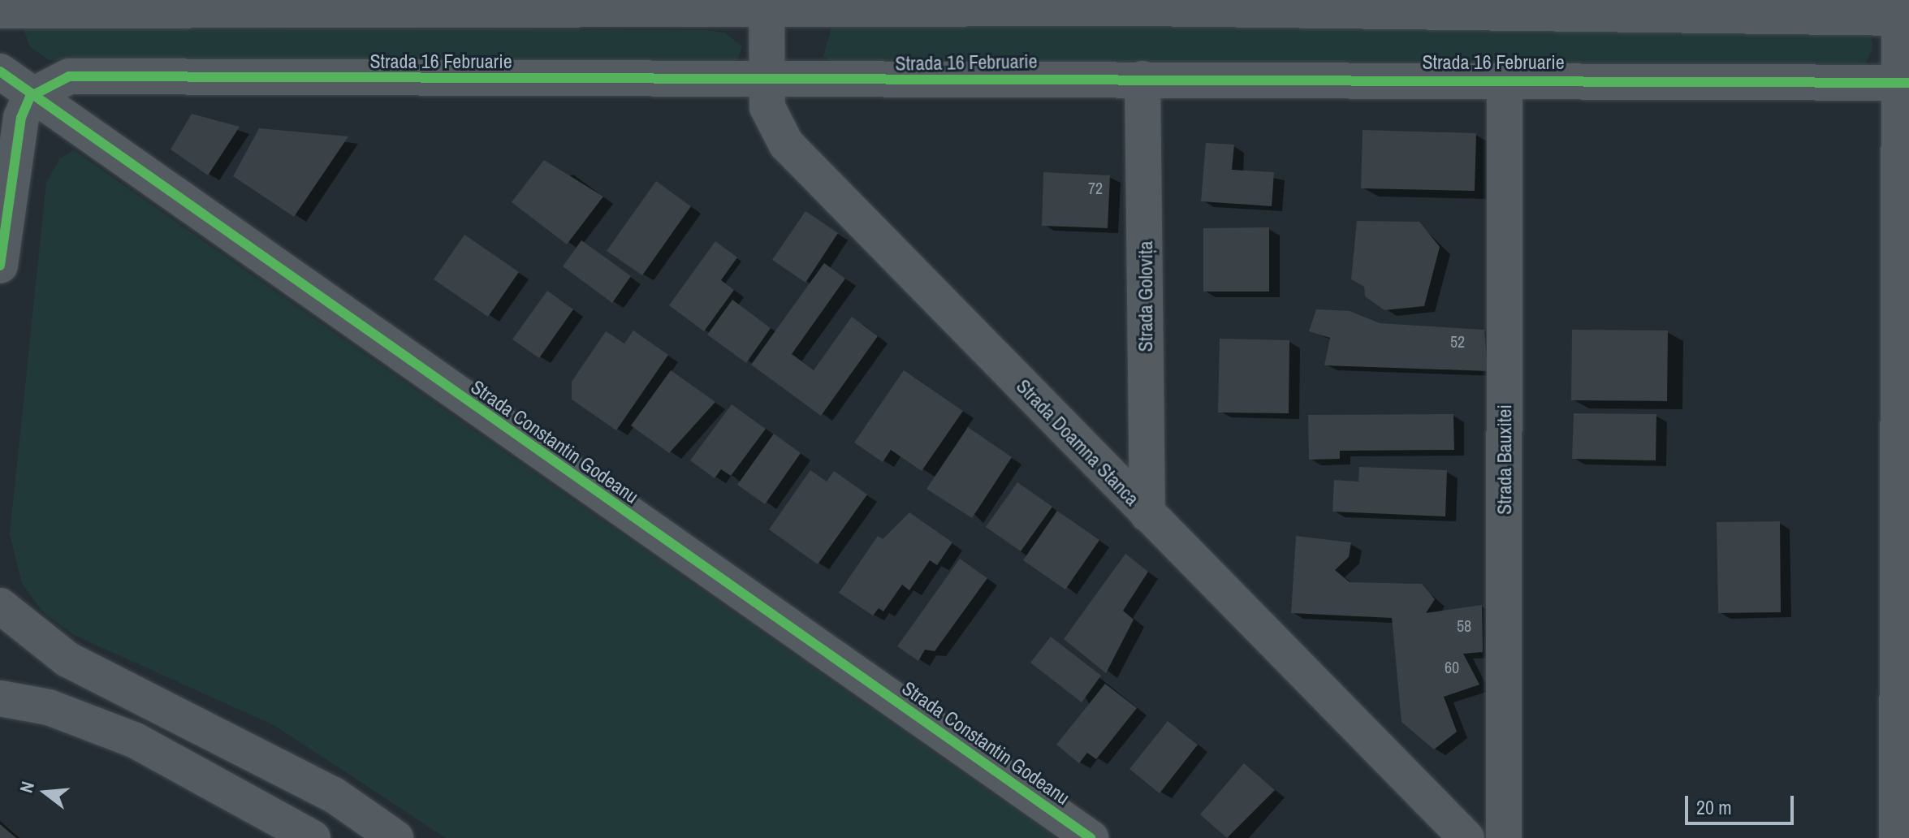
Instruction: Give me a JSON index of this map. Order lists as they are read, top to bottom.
{
  "streets": {
    "street": [
      "Strada 16 Februarie",
      "Strada Golovița",
      "Strada Constantin Godeanu",
      "Strada Doamna Stanca",
      "Strada Bauxitei"
    ]
  },
  "crossings": [
    ["Strada 16 Februarie", "Strada Golovița"],
    ["Strada 16 Februarie", "Strada Constantin Godeanu"],
    ["Strada 16 Februarie", "Strada Doamna Stanca"],
    ["Strada 16 Februarie", "Strada Bauxitei"],
    ["Strada Golovița", "Strada Doamna Stanca"]
  ],
  "house_numbers": [
    "72",
    "52",
    "58",
    "60"
  ],
  "scale_bar": "20 m",
  "north": "left"
}
